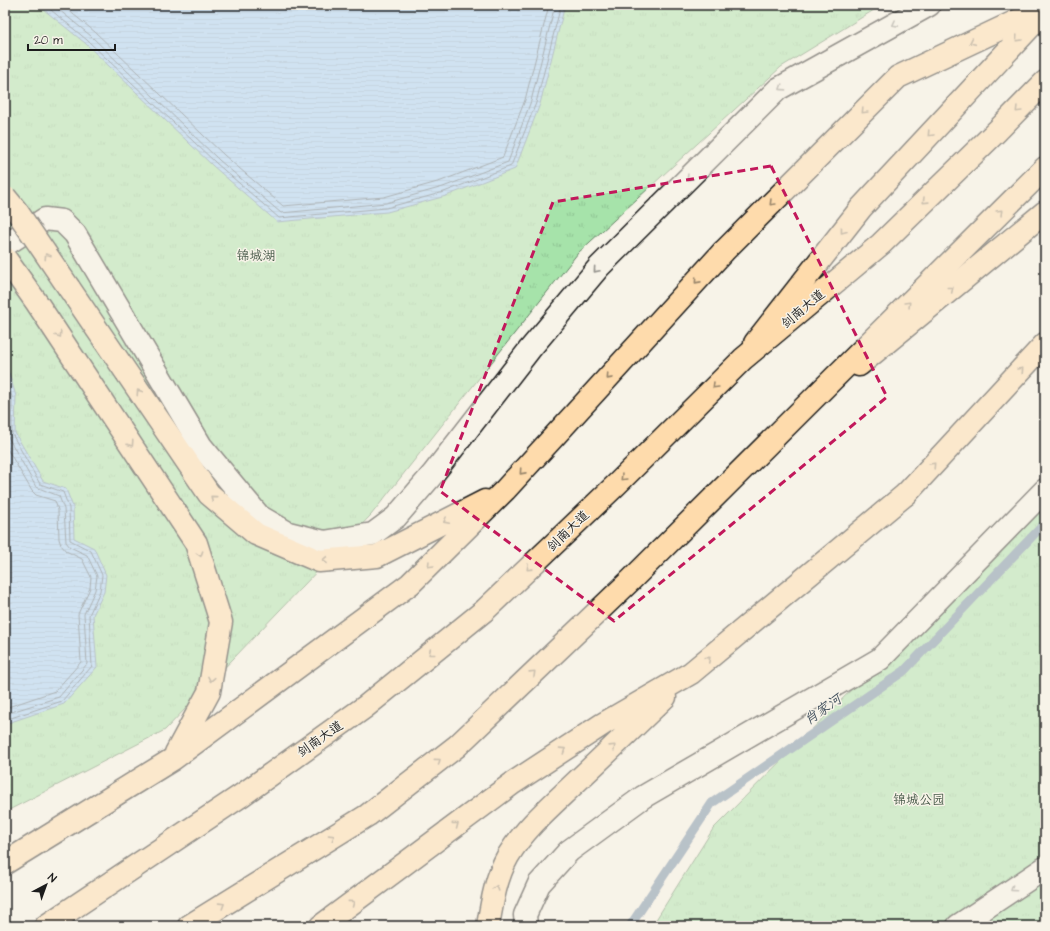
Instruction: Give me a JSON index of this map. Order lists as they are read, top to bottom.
{
  "streets": {
    "main road": ["剑南大道"]
  },
  "water": ["肖家河"],
  "parks": ["锦城湖", "锦城公园"],
  "scale_bar": "20 m",
  "north": "top right"
}
